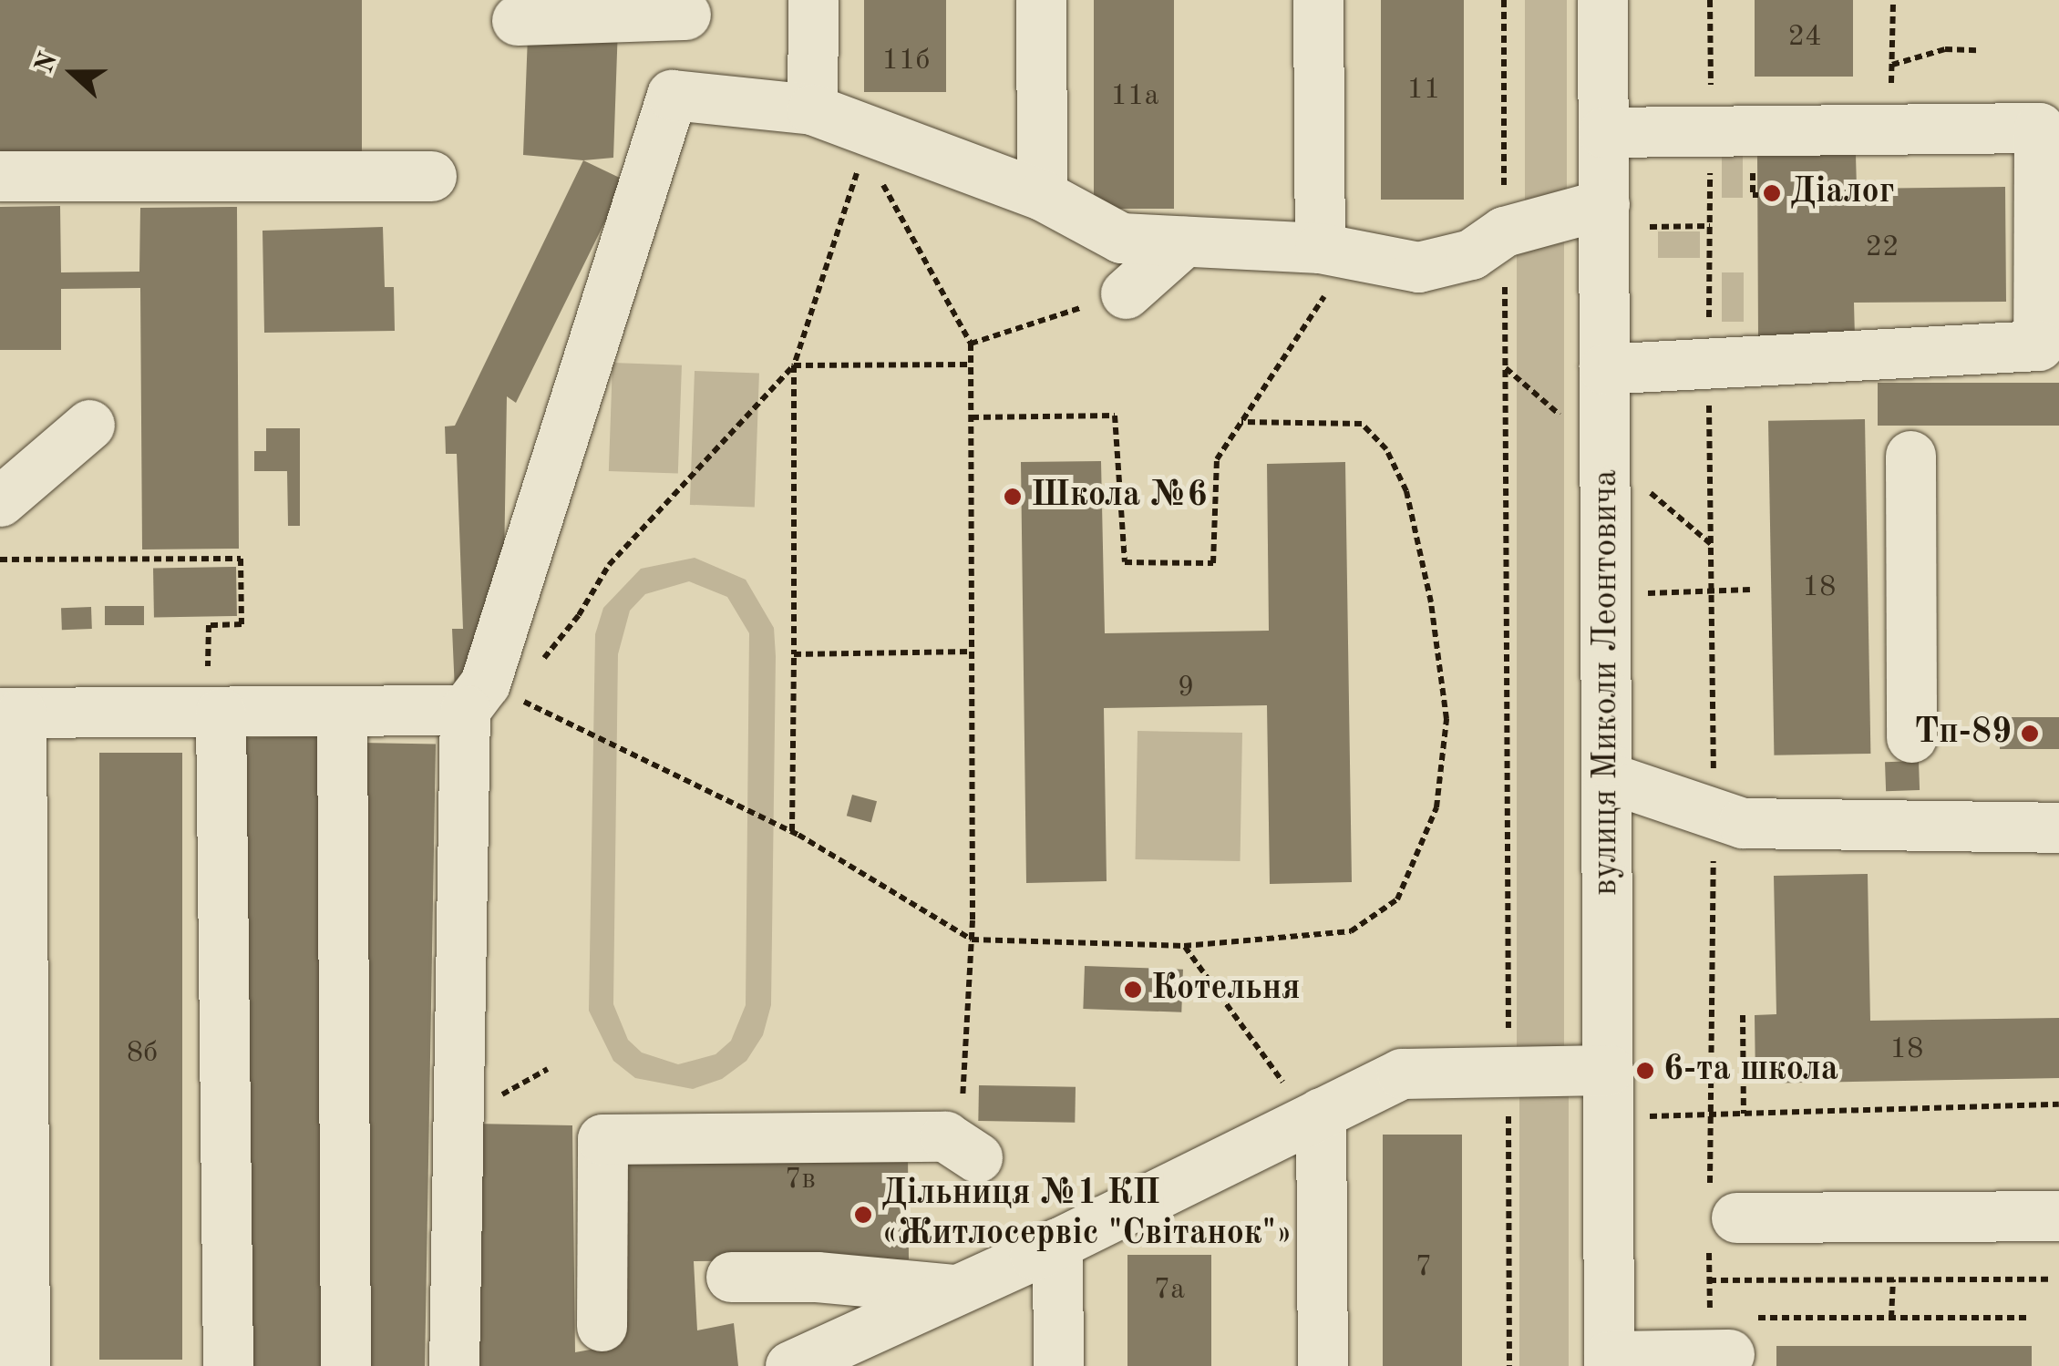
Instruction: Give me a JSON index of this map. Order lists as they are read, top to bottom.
{
  "streets": {
    "street": ["вулиця Миколи Леонтовича"]
  },
  "places": [
    "Діалог",
    "Школа №6",
    "Тп-89",
    "Котельня",
    "6-та школа",
    "Дільниця №1 КП «Житлосервіс \"Світанок\"»"
  ],
  "house_numbers": [
    "24",
    "11б",
    "11",
    "11а",
    "22",
    "18",
    "9",
    "18",
    "8б",
    "7в",
    "7",
    "7а"
  ],
  "north": "left"
}
